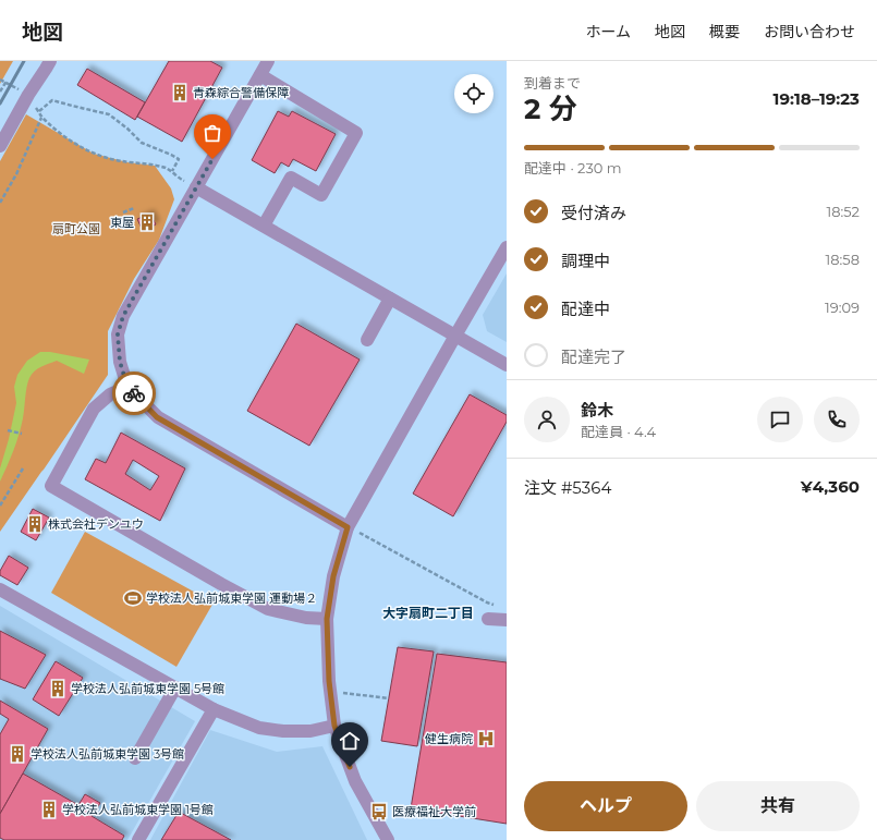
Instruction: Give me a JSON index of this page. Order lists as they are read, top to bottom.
{
  "districts": ["大字扇町二丁目"],
  "parks": ["扇町公園"],
  "places": {
    "building": [
      "青森綜合警備保障",
      "東屋",
      "株式会社デンユウ",
      "学校法人弘前城東学園 5号館",
      "学校法人弘前城東学園 3号館",
      "学校法人弘前城東学園 1号館"
    ],
    "sports": ["学校法人弘前城東学園 運動場２"],
    "hospital": ["健生病院"],
    "bus stop": ["医療福祉大学前"]
  },
  "page": {
    "header": "地図",
    "nav": [
      "ホーム",
      "地図",
      "概要",
      "お問い合わせ"
    ],
    "heading": ["2 分", "到着まで", "19:18–19:23"],
    "panel": [
      "鈴木",
      "配達員 · 4.4",
      "注文 #5364",
      "¥4,360"
    ],
    "bar": "配達中 · 230 m",
    "list": [
      ["受付済み", "18:52"],
      ["調理中", "18:58"],
      ["配達中", "19:09"],
      "配達完了"
    ],
    "buttons": ["ヘルプ", "共有"]
  }
}
